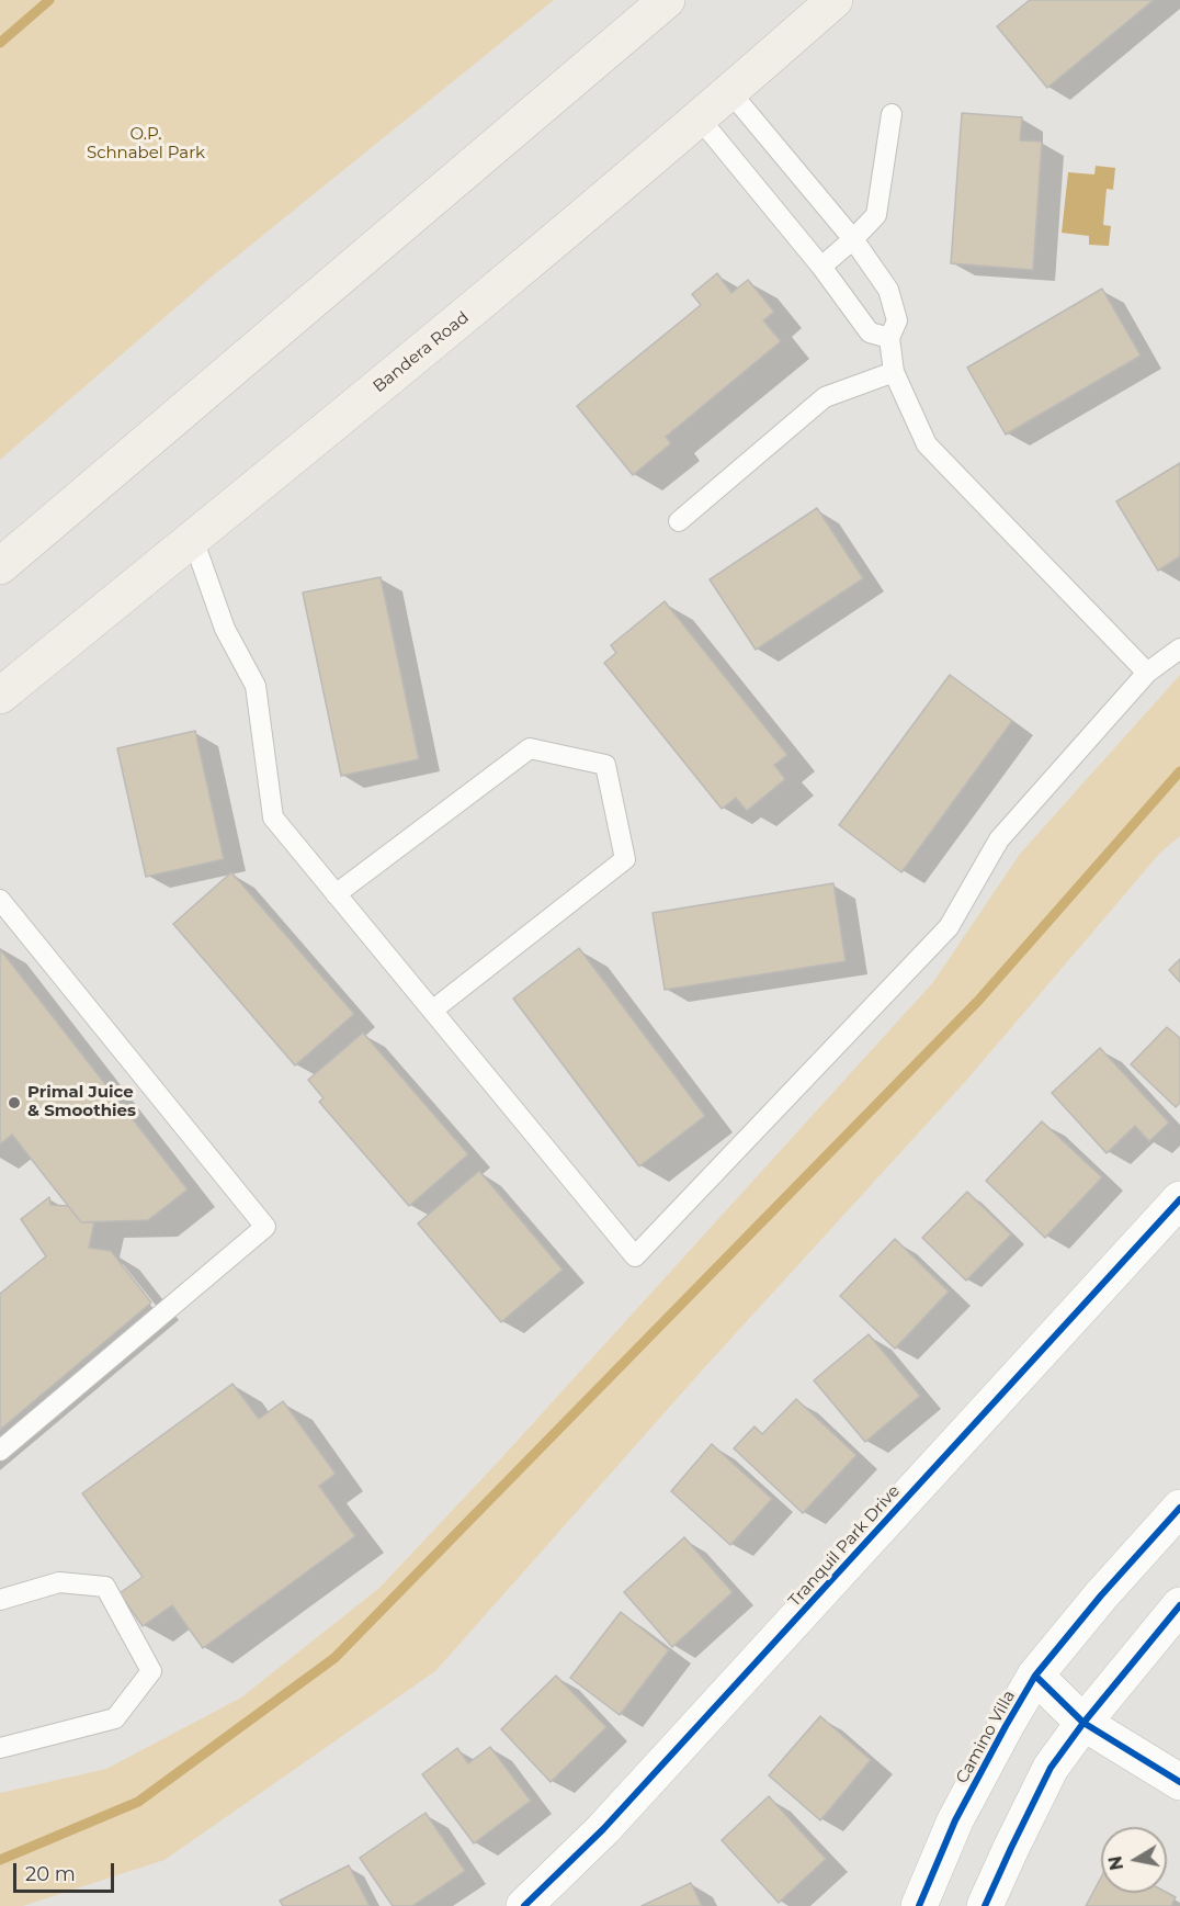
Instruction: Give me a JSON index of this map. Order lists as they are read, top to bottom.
{
  "streets": {
    "main road": ["Bandera Road"],
    "street": ["Tranquil Park Drive", "Camino Villa"]
  },
  "parks": ["O.P. Schnabel Park"],
  "places": ["Primal Juice & Smoothies"],
  "scale_bar": "20 m",
  "north": "left"
}
